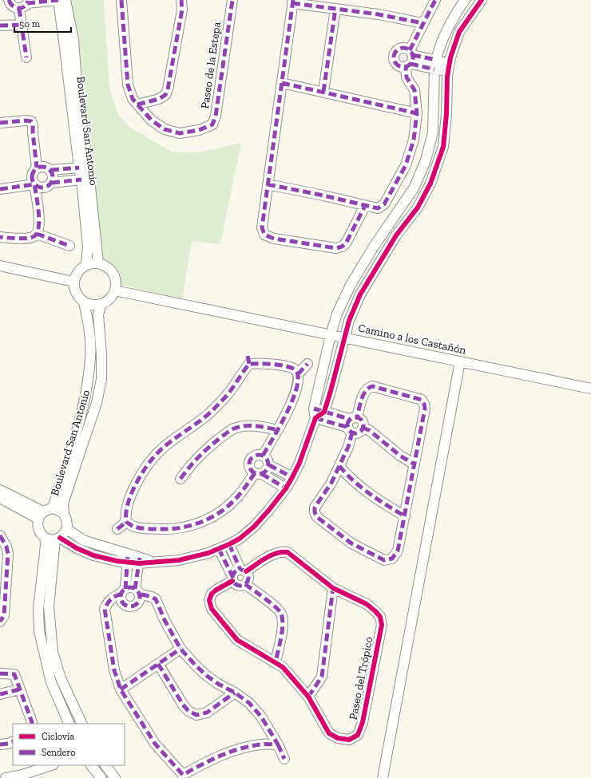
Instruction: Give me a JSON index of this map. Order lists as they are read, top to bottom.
{
  "streets": {
    "street": [
      "Paseo de la Estepa",
      "Boulevard San Antonio",
      "Camino a los Castañón",
      "Paseo del Trópico"
    ]
  },
  "crossings": [
    ["Boulevard San Antonio", "Camino a los Castañón"]
  ],
  "legend": ["Ciclovía", "Sendero"],
  "scale_bar": "50 m"
}
